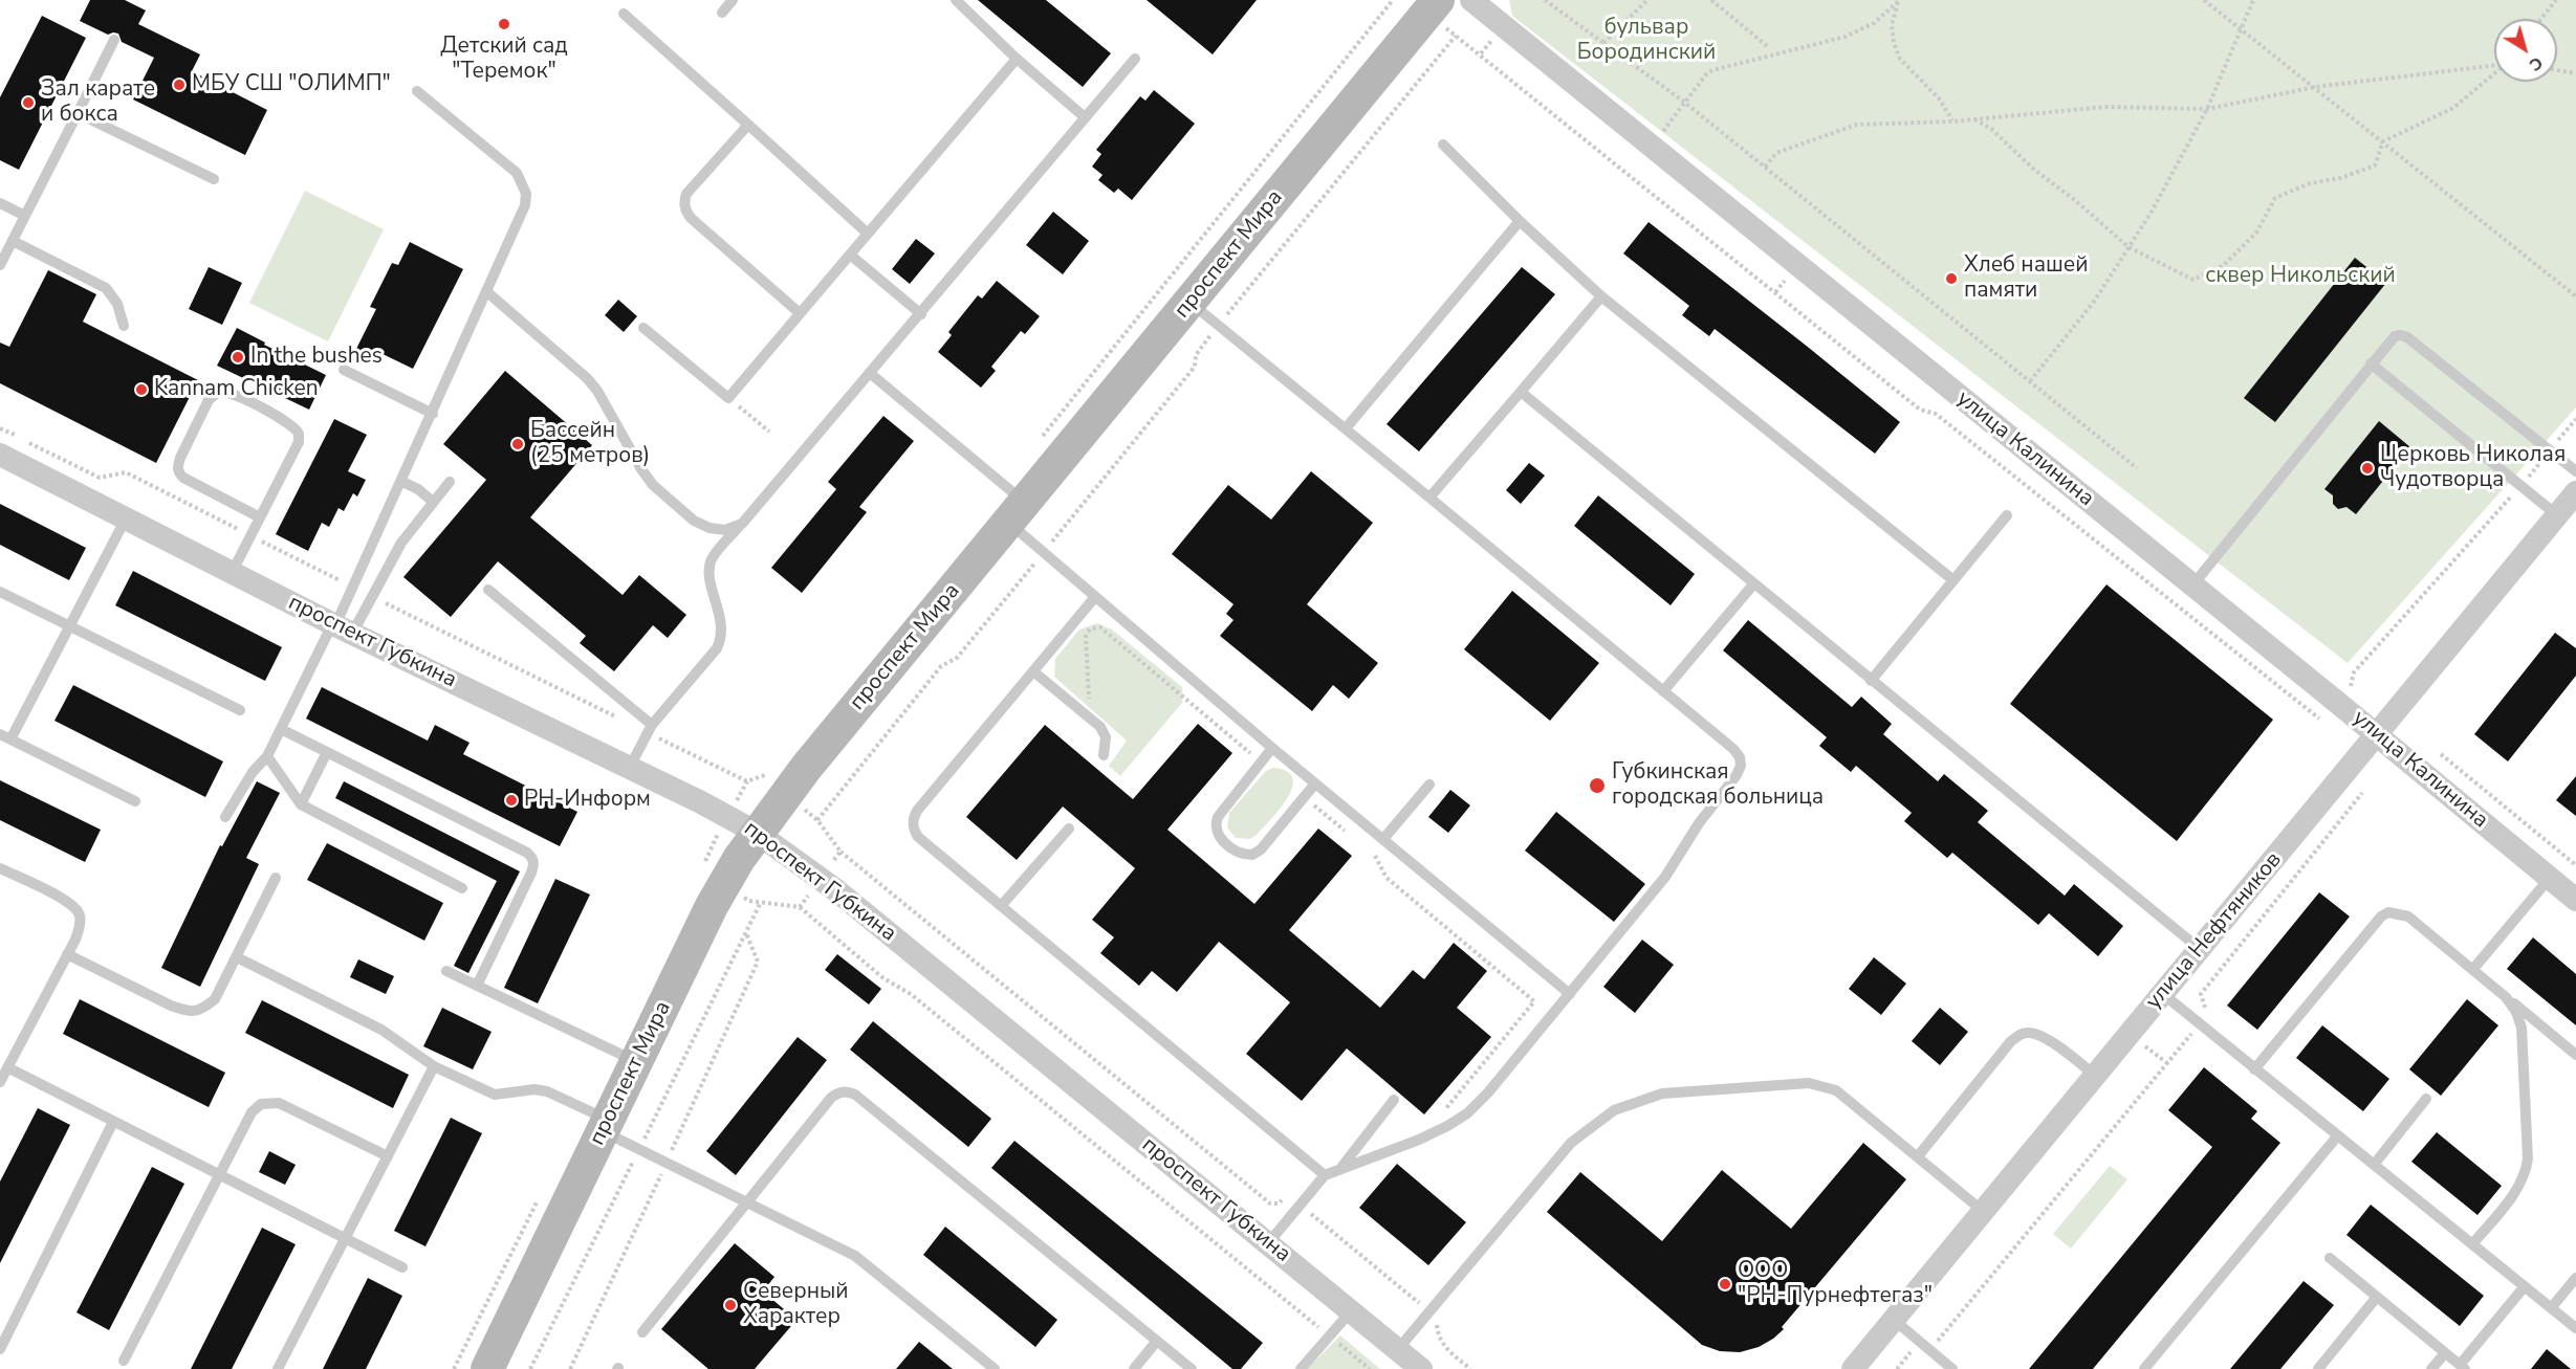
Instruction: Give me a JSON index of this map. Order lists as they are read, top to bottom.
{
  "streets": {
    "main road": ["проспект Мира"],
    "street": ["улица Калинина", "проспект Губкина", "улица Нефтяников"]
  },
  "crossings": [
    ["проспект Мира", "проспект Губкина"],
    ["улица Калинина", "улица Нефтяников"]
  ],
  "parks": ["бульвар Бородинский", "сквер Никольский"],
  "places": [
    "Детский сад \"Теремок\"",
    "МБУ СШ \"ОЛИМП\"",
    "Зал карате и бокса",
    "Хлеб нашей памяти",
    "In the bushes",
    "Kannam Chicken",
    "Бассейн (25 метров)",
    "Церковь Николая Чудотворца",
    "Губкинская городская больница",
    "РН-Информ",
    "ООО \"РН-Пурнефтегаз\"",
    "Северный Характер"
  ],
  "north": "bottom right"
}
